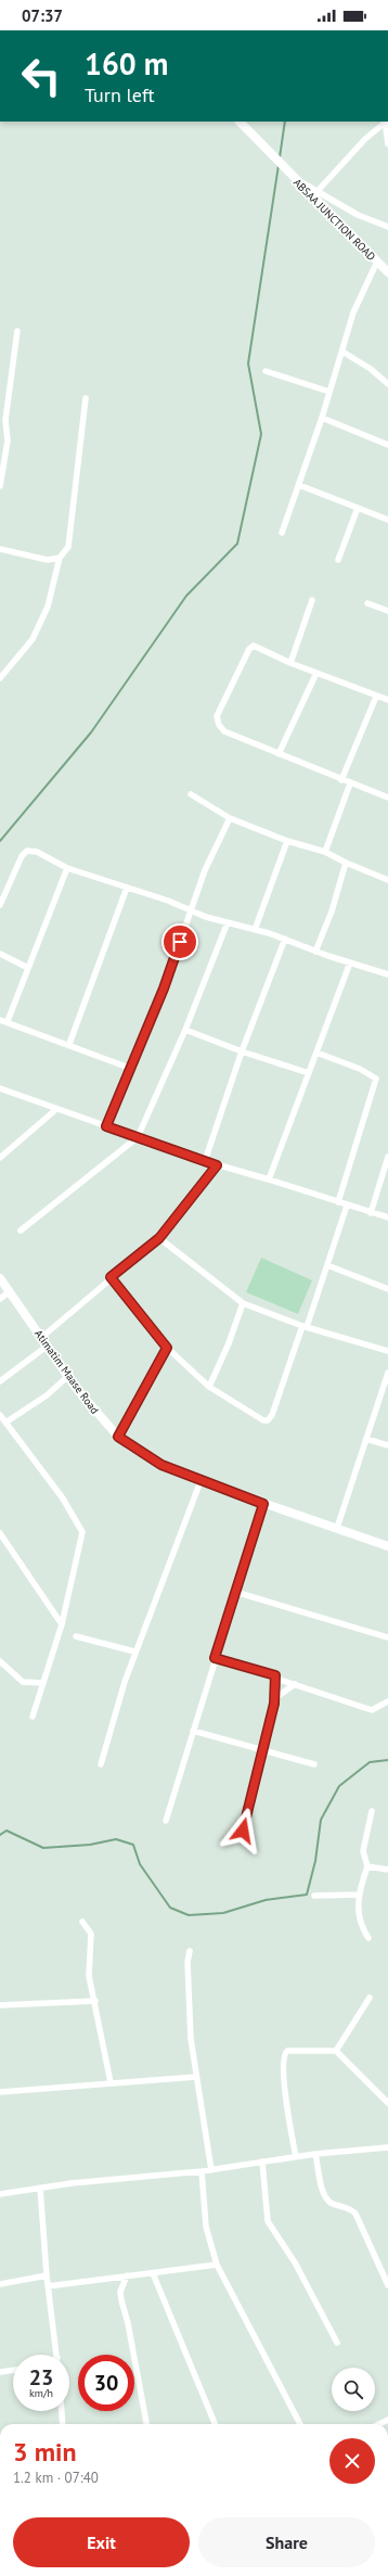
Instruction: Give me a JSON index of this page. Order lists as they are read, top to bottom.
{
  "streets": {
    "main road": ["ABSAA JUNCTION ROAD", "Atimatim Maase Road"]
  },
  "page": {
    "status": "07:37",
    "turn": ["160 m", "Turn left"],
    "speed": "23 km/h",
    "limit": "30",
    "heading": ["3 min", "1.2 km · 07:40"],
    "buttons": ["Exit", "Share"]
  }
}
